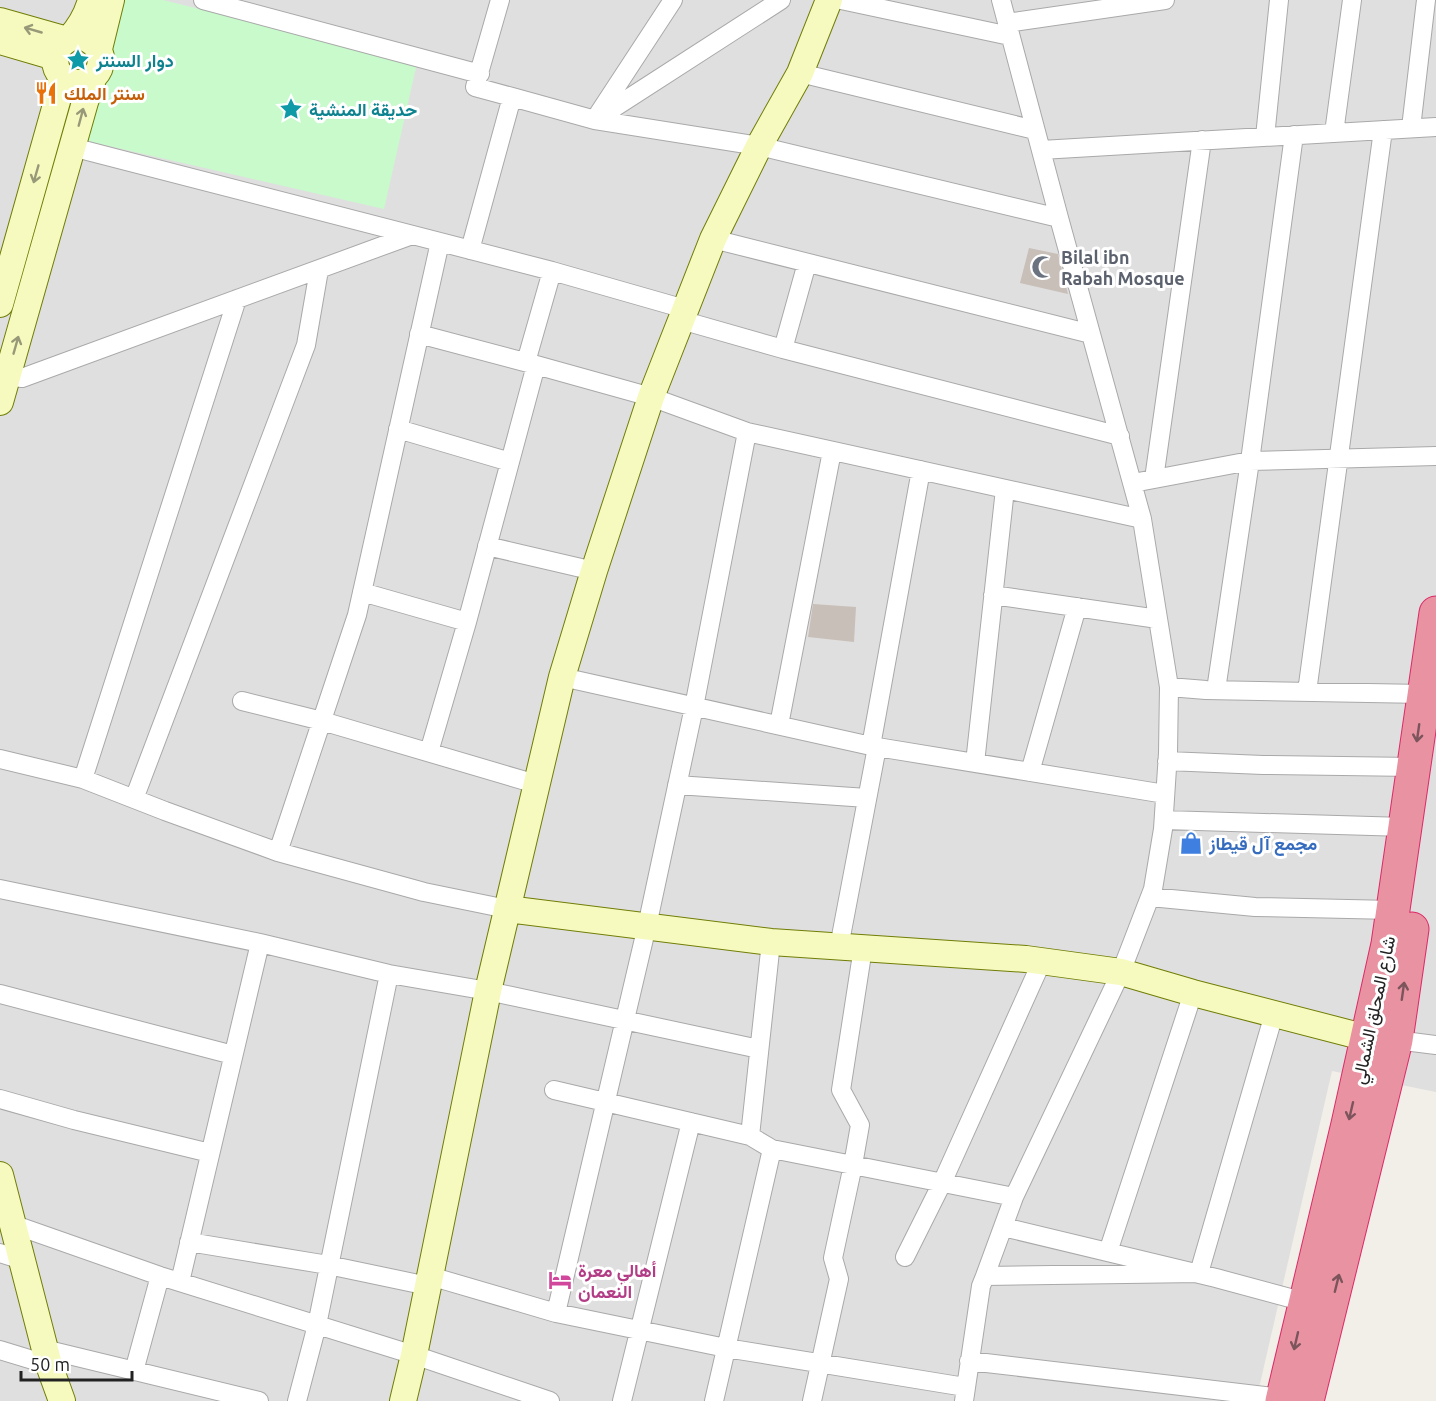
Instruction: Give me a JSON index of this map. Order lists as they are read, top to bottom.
{
  "streets": {
    "highway": ["شارع المحلق الشمالي"]
  },
  "places": {
    "place": ["دوار السنتر", "حديقة المنشية"],
    "restaurant": ["سنتر الملك"],
    "mosque": ["Bilal ibn Rabah Mosque"],
    "shop": ["مجمع آل قيطاز"],
    "hotel": ["أهالي معرة النعمان"]
  },
  "scale_bar": "50 m"
}
